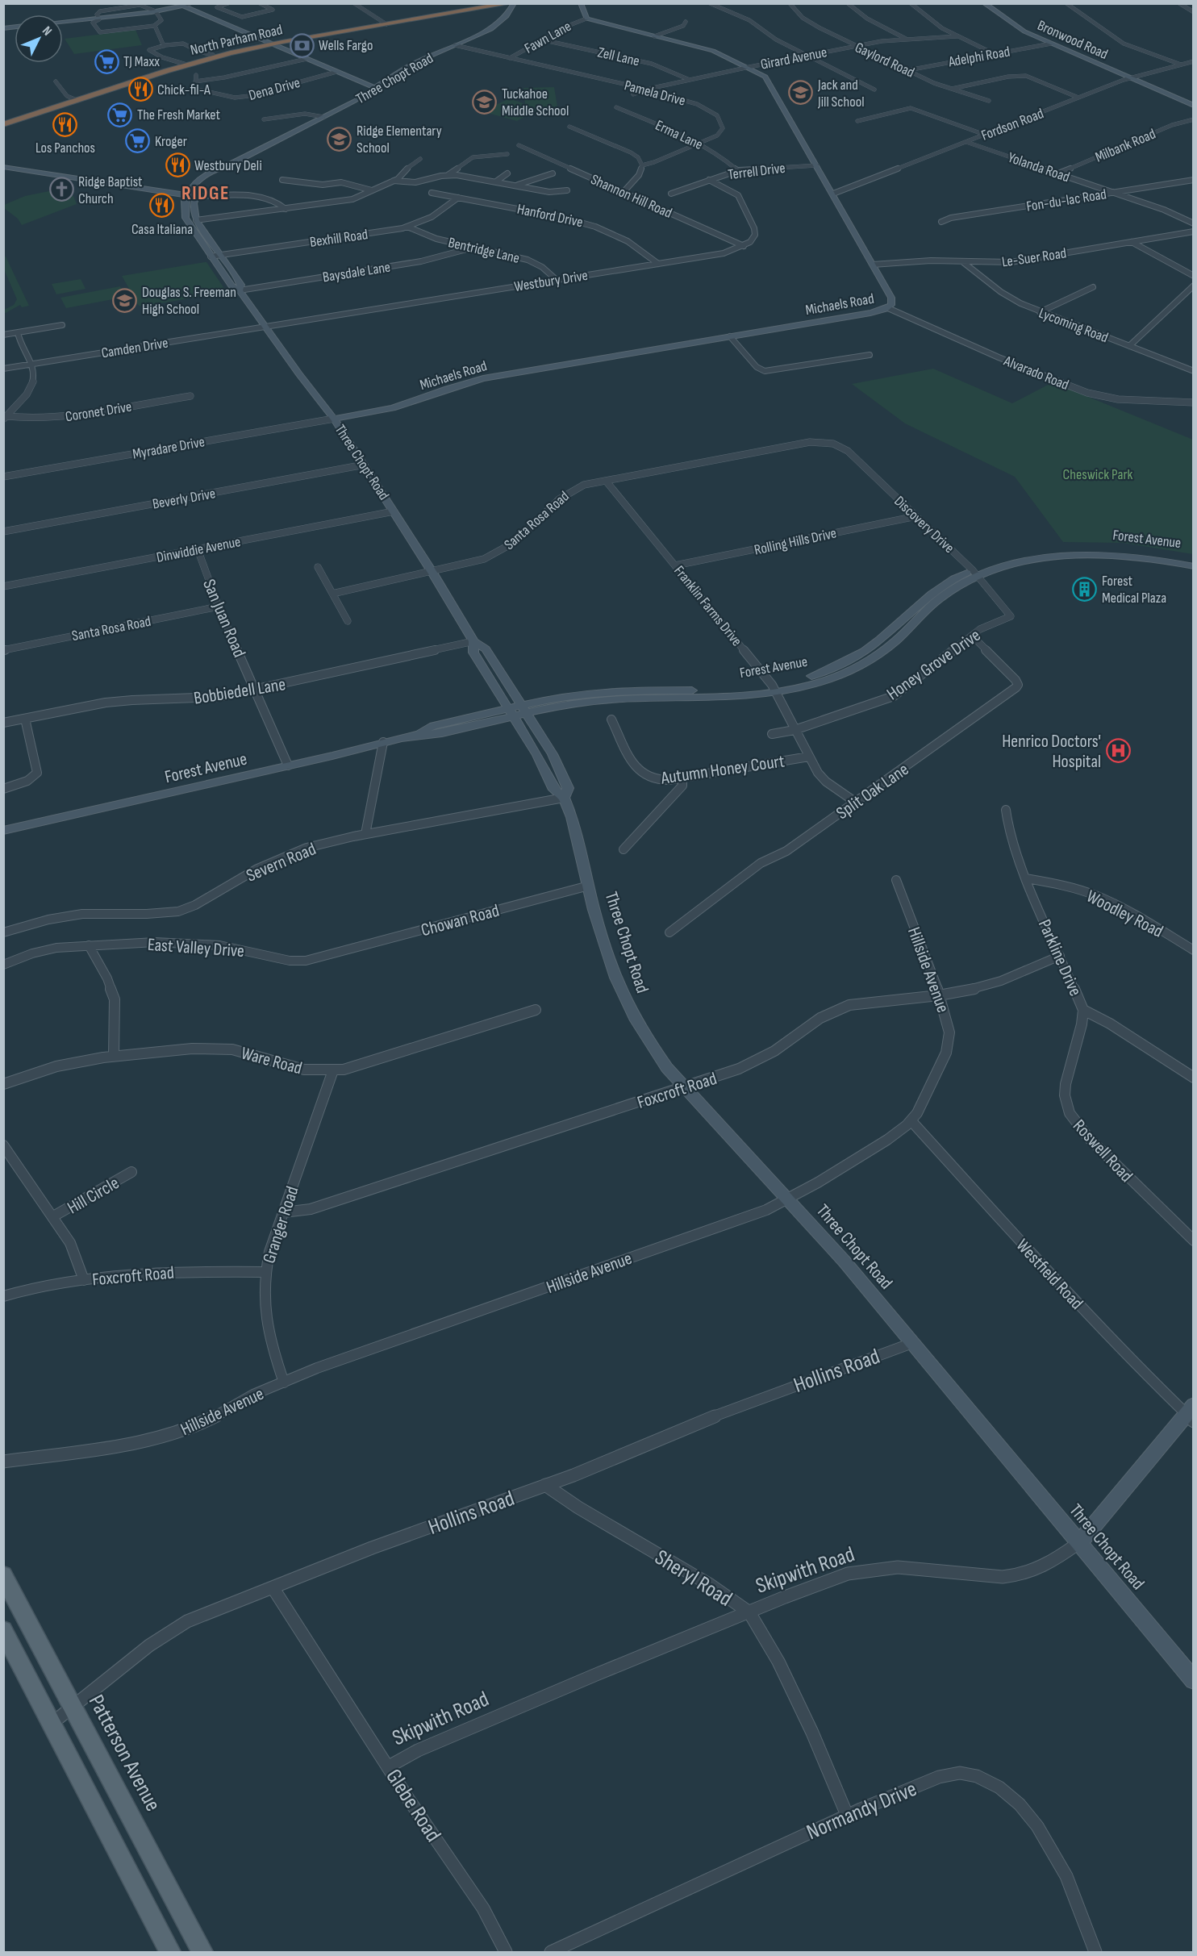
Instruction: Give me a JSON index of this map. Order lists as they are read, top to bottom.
{
  "streets": {
    "highway": ["North Parham Road"],
    "main road": [
      "Bronwood Road",
      "Three Chopt Road",
      "Michaels Road",
      "Forest Avenue",
      "Skipwith Road",
      "Patterson Avenue"
    ],
    "street": [
      "Fawn Lane",
      "Zell Lane",
      "Adelphi Road",
      "Girard Avenue",
      "Gaylord Road",
      "Dena Drive",
      "Pamela Drive",
      "Fordson Road",
      "Erma Lane",
      "Milbank Road",
      "Yolanda Road",
      "Terrell Drive",
      "Shannon Hill Road",
      "Fon-du-lac Road",
      "Hanford Drive",
      "Bexhill Road",
      "Bentridge Lane",
      "Le-Suer Road",
      "Baysdale Lane",
      "Westbury Drive",
      "Lycoming Road",
      "Camden Drive",
      "Alvarado Road",
      "Coronet Drive",
      "Myradare Drive",
      "Beverly Drive",
      "Santa Rosa Road",
      "Discovery Drive",
      "Rolling Hills Drive",
      "Dinwiddie Avenue",
      "Franklin Farms Drive",
      "San Juan Road",
      "Honey Grove Drive",
      "Bobbiedell Lane",
      "Autumn Honey Court",
      "Split Oak Lane",
      "Severn Road",
      "Woodley Road",
      "Chowan Road",
      "East Valley Drive",
      "Parkline Drive",
      "Hillside Avenue",
      "Ware Road",
      "Foxcroft Road",
      "Roswell Road",
      "Hill Circle",
      "Granger Road",
      "Westfield Road",
      "Hollins Road",
      "Sheryl Road",
      "Glebe Road",
      "Normandy Drive"
    ]
  },
  "crossings": [
    ["Fawn Lane", "Zell Lane"],
    ["Fawn Lane", "Pamela Drive"],
    ["Fawn Lane", "Michaels Road"],
    ["North Parham Road", "Three Chopt Road"],
    ["Bronwood Road", "Adelphi Road"],
    ["Bronwood Road", "Fordson Road"],
    ["Zell Lane", "Girard Avenue"],
    ["Adelphi Road", "Gaylord Road"],
    ["Girard Avenue", "Gaylord Road"],
    ["Girard Avenue", "Pamela Drive"],
    ["Girard Avenue", "Michaels Road"],
    ["Three Chopt Road", "Pamela Drive"],
    ["Three Chopt Road", "Bexhill Road"],
    ["Three Chopt Road", "Baysdale Lane"],
    ["Three Chopt Road", "Westbury Drive"],
    ["Three Chopt Road", "Michaels Road"],
    ["Three Chopt Road", "Camden Drive"],
    ["Three Chopt Road", "Myradare Drive"],
    ["Three Chopt Road", "Beverly Drive"],
    ["Three Chopt Road", "Santa Rosa Road"],
    ["Three Chopt Road", "Forest Avenue"],
    ["Three Chopt Road", "Dinwiddie Avenue"],
    ["Three Chopt Road", "Bobbiedell Lane"],
    ["Three Chopt Road", "Severn Road"],
    ["Three Chopt Road", "Chowan Road"],
    ["Three Chopt Road", "Hillside Avenue"],
    ["Three Chopt Road", "Foxcroft Road"],
    ["Three Chopt Road", "Hollins Road"],
    ["Three Chopt Road", "Skipwith Road"],
    ["Pamela Drive", "Erma Lane"],
    ["Fordson Road", "Yolanda Road"],
    ["Fordson Road", "Michaels Road"],
    ["Erma Lane", "Terrell Drive"],
    ["Milbank Road", "Yolanda Road"],
    ["Yolanda Road", "Fon-du-lac Road"],
    ["Terrell Drive", "Michaels Road"],
    ["Shannon Hill Road", "Westbury Drive"],
    ["Hanford Drive", "Bexhill Road"],
    ["Hanford Drive", "Westbury Drive"],
    ["Bexhill Road", "Bentridge Lane"],
    ["Bentridge Lane", "Baysdale Lane"],
    ["Bentridge Lane", "Westbury Drive"],
    ["Le-Suer Road", "Michaels Road"],
    ["Le-Suer Road", "Lycoming Road"],
    ["Westbury Drive", "Camden Drive"],
    ["Michaels Road", "Alvarado Road"],
    ["Michaels Road", "Myradare Drive"],
    ["Santa Rosa Road", "Discovery Drive"],
    ["Santa Rosa Road", "Franklin Farms Drive"],
    ["Santa Rosa Road", "San Juan Road"],
    ["Discovery Drive", "Forest Avenue"],
    ["Discovery Drive", "Rolling Hills Drive"],
    ["Discovery Drive", "Honey Grove Drive"],
    ["Forest Avenue", "Franklin Farms Drive"],
    ["Forest Avenue", "San Juan Road"],
    ["Rolling Hills Drive", "Franklin Farms Drive"],
    ["Dinwiddie Avenue", "San Juan Road"],
    ["Franklin Farms Drive", "Honey Grove Drive"],
    ["Franklin Farms Drive", "Autumn Honey Court"],
    ["Franklin Farms Drive", "Split Oak Lane"],
    ["San Juan Road", "Bobbiedell Lane"],
    ["Honey Grove Drive", "Split Oak Lane"],
    ["Woodley Road", "Parkline Drive"],
    ["Chowan Road", "East Valley Drive"],
    ["Parkline Drive", "Foxcroft Road"],
    ["Parkline Drive", "Roswell Road"],
    ["Hillside Avenue", "Foxcroft Road"],
    ["Hillside Avenue", "Granger Road"],
    ["Hillside Avenue", "Westfield Road"],
    ["Ware Road", "Granger Road"],
    ["Foxcroft Road", "Granger Road"],
    ["Westfield Road", "Skipwith Road"],
    ["Hollins Road", "Sheryl Road"],
    ["Hollins Road", "Patterson Avenue"],
    ["Hollins Road", "Glebe Road"],
    ["Skipwith Road", "Sheryl Road"],
    ["Skipwith Road", "Glebe Road"],
    ["Sheryl Road", "Normandy Drive"]
  ],
  "districts": ["RIDGE"],
  "parks": ["Cheswick Park"],
  "places": {
    "bank": ["Wells Fargo"],
    "supermarket": ["TJ Maxx", "The Fresh Market", "Kroger"],
    "restaurant": [
      "Chick-fil-A",
      "Los Panchos",
      "Westbury Deli",
      "Casa Italiana"
    ],
    "school or university": [
      "Jack and Jill School",
      "Tuckahoe Middle School",
      "Ridge Elementary School",
      "Douglas S. Freeman High School"
    ],
    "church": ["Ridge Baptist Church"],
    "building": ["Forest Medical Plaza"],
    "hospital": ["Henrico Doctors' Hospital"]
  },
  "north": "top right"
}
